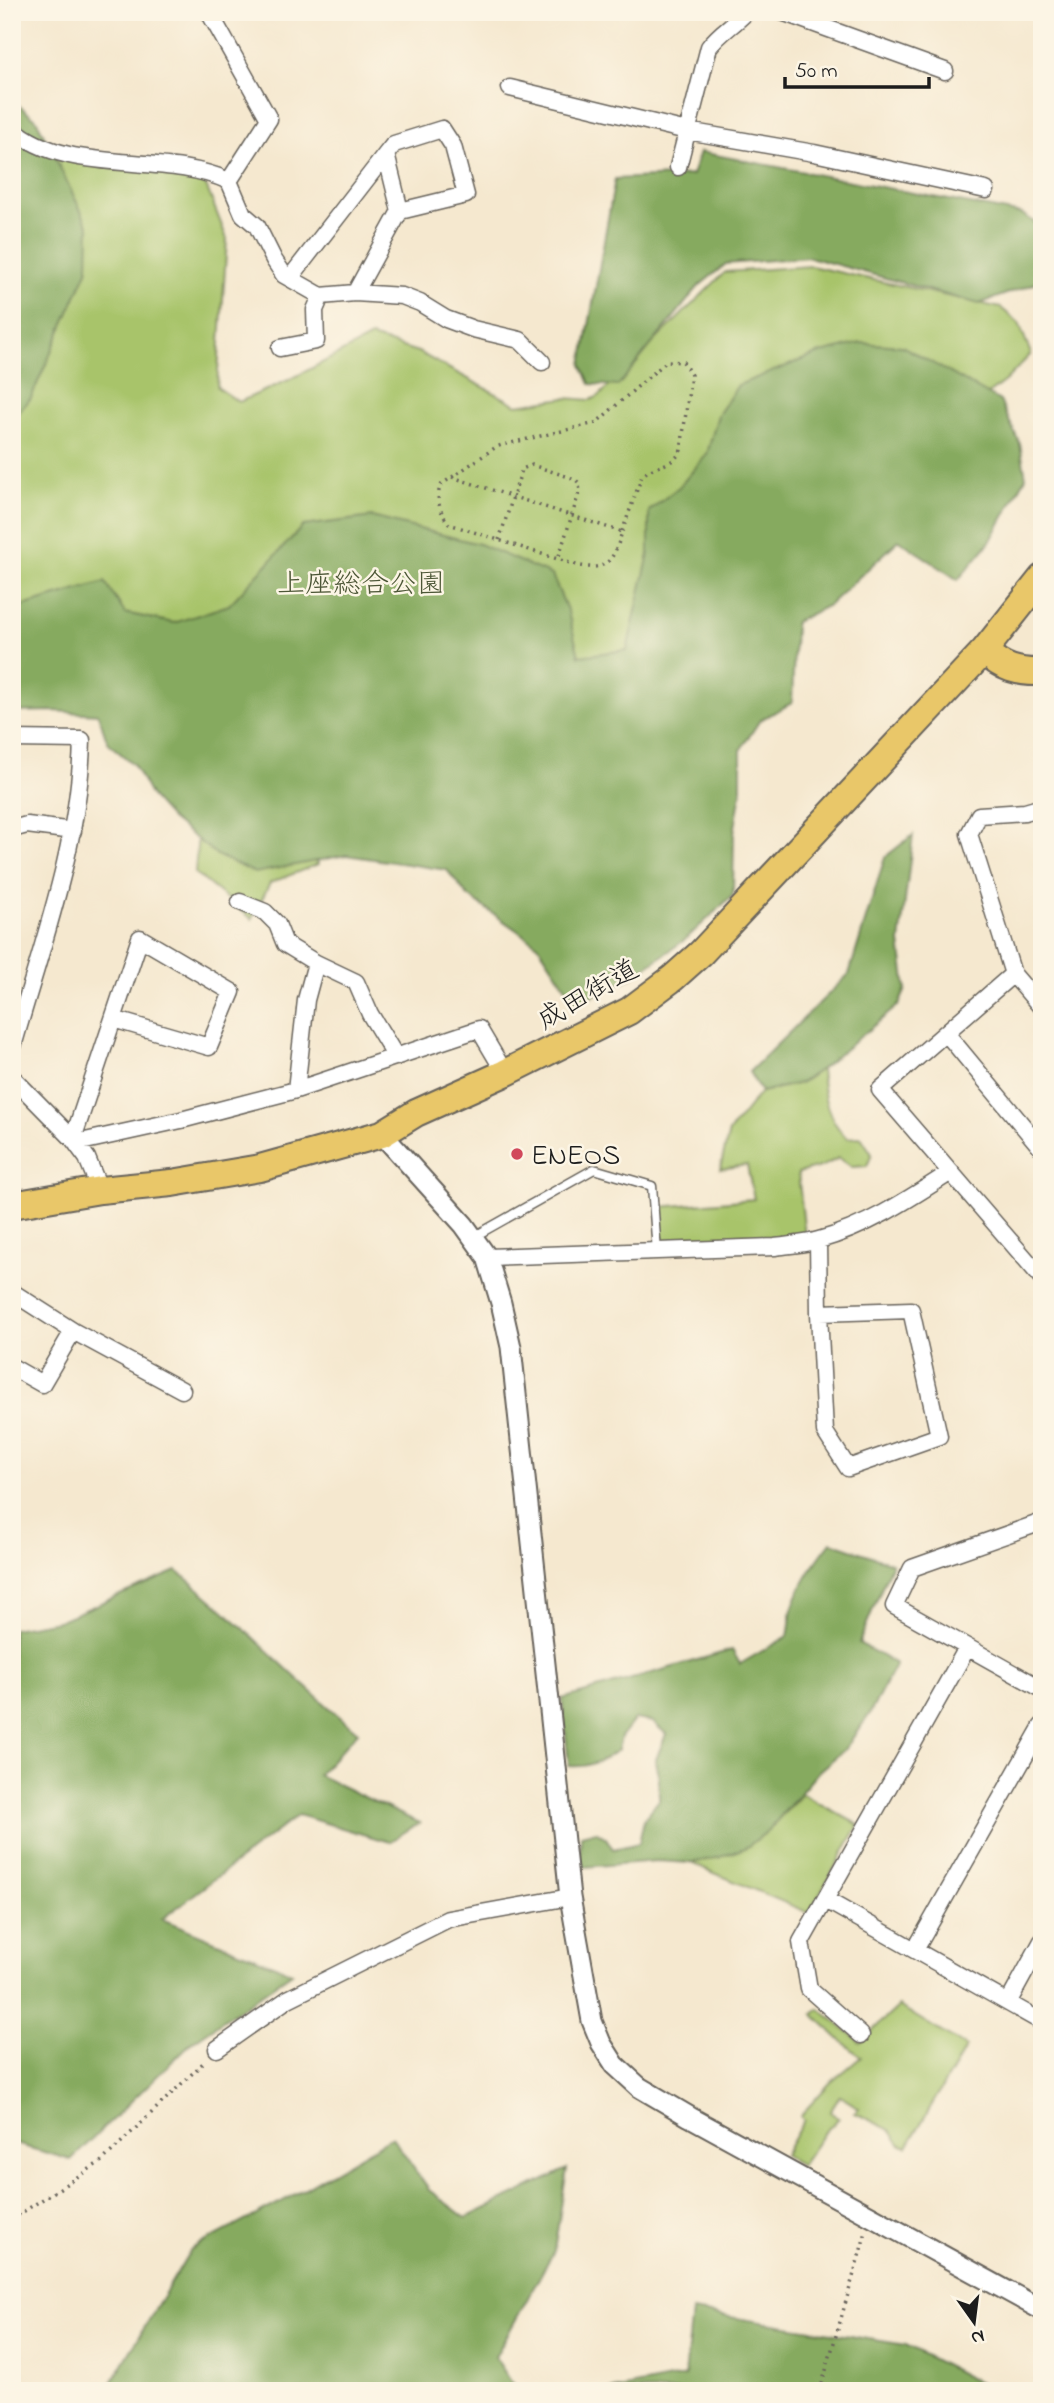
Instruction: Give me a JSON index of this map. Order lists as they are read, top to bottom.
{
  "streets": {
    "highway": ["成田街道"]
  },
  "parks": ["上座総合公園"],
  "places": ["ENEOS"],
  "scale_bar": "50 m",
  "north": "bottom"
}
